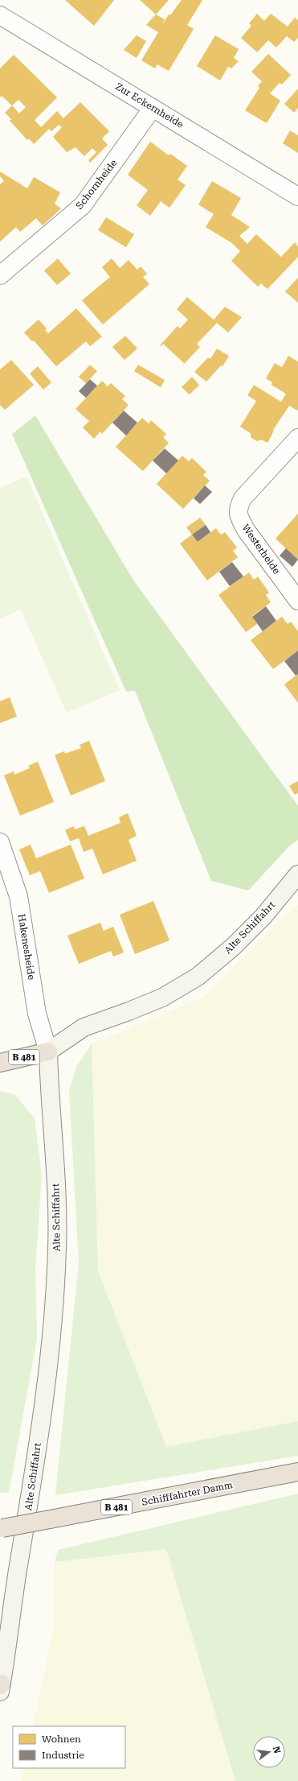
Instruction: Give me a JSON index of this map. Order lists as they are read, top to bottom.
{
  "streets": {
    "highway": ["B 481", "Schifffahrter Damm"],
    "street": [
      "Zur Eckernheide",
      "Schornheide",
      "Westerheide",
      "Alte Schiffahrt",
      "Hakenesheide"
    ]
  },
  "crossings": [
    ["Zur Eckernheide", "Schornheide"],
    ["Alte Schiffahrt", "Hakenesheide"],
    ["Alte Schiffahrt", "B 481"],
    ["Hakenesheide", "B 481"]
  ],
  "legend": ["Wohnen", "Industrie"],
  "north": "right"
}
